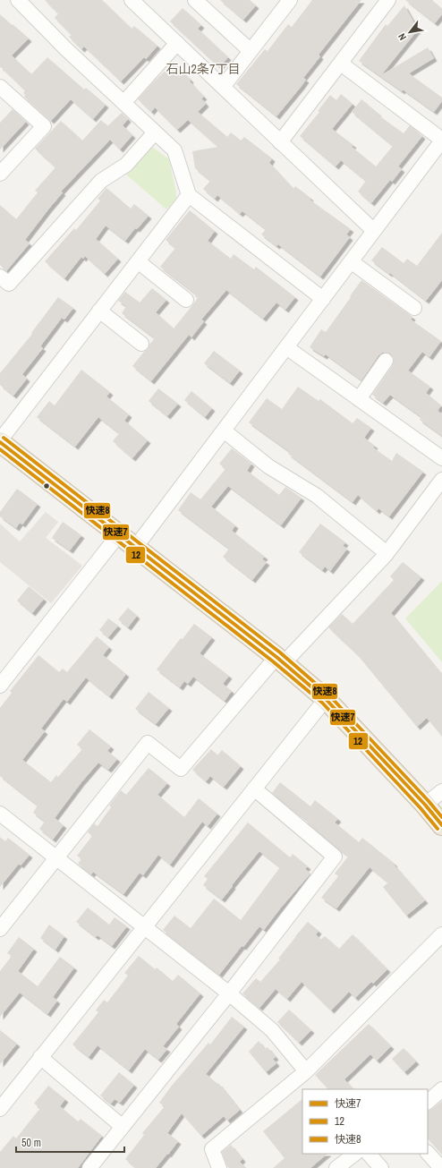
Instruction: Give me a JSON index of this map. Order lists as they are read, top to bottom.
{
  "districts": ["石山2条7丁目"],
  "lines": ["transit line 快速8", "transit line 快速7", "transit line 12"],
  "legend": ["快速7", "12", "快速8"],
  "scale_bar": "50 m",
  "north": "bottom left"
}
